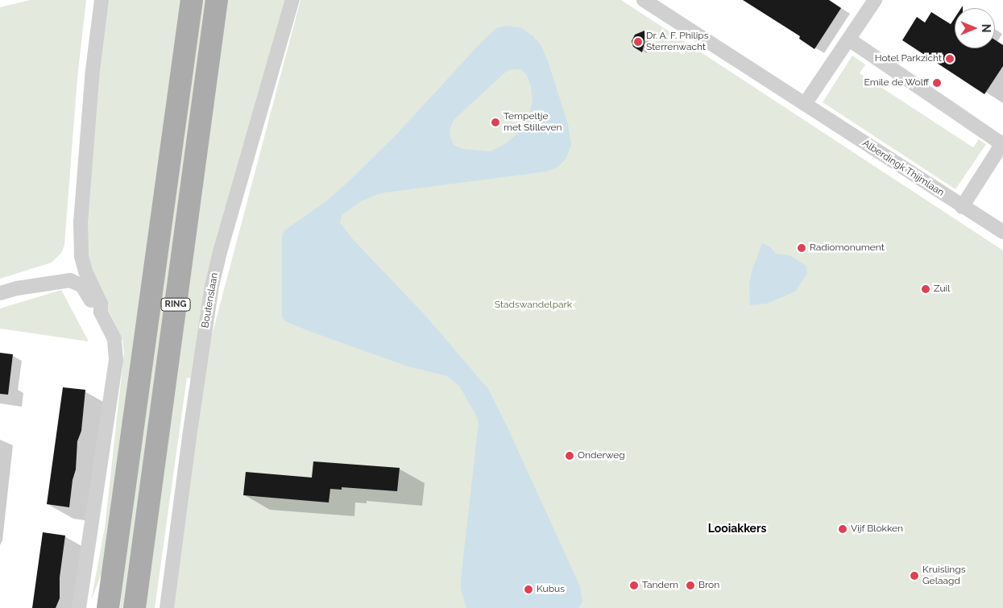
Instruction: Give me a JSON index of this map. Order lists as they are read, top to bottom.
{
  "streets": {
    "main road": ["RING"],
    "street": ["Alberdingk Thijmlaan", "Boutenslaan"]
  },
  "districts": ["Looiakkers"],
  "parks": ["Stadswandelpark"],
  "places": [
    "Dr. A. F. Philips Sterrenwacht",
    "Hotel Parkzicht",
    "Emile de Wolff",
    "Tempeltje met Stilleven",
    "Radiomonument",
    "Zuil",
    "Onderweg",
    "Vijf Blokken",
    "Kruislings Gelaagd",
    "Tandem",
    "Bron",
    "Kubus"
  ],
  "north": "right"
}
